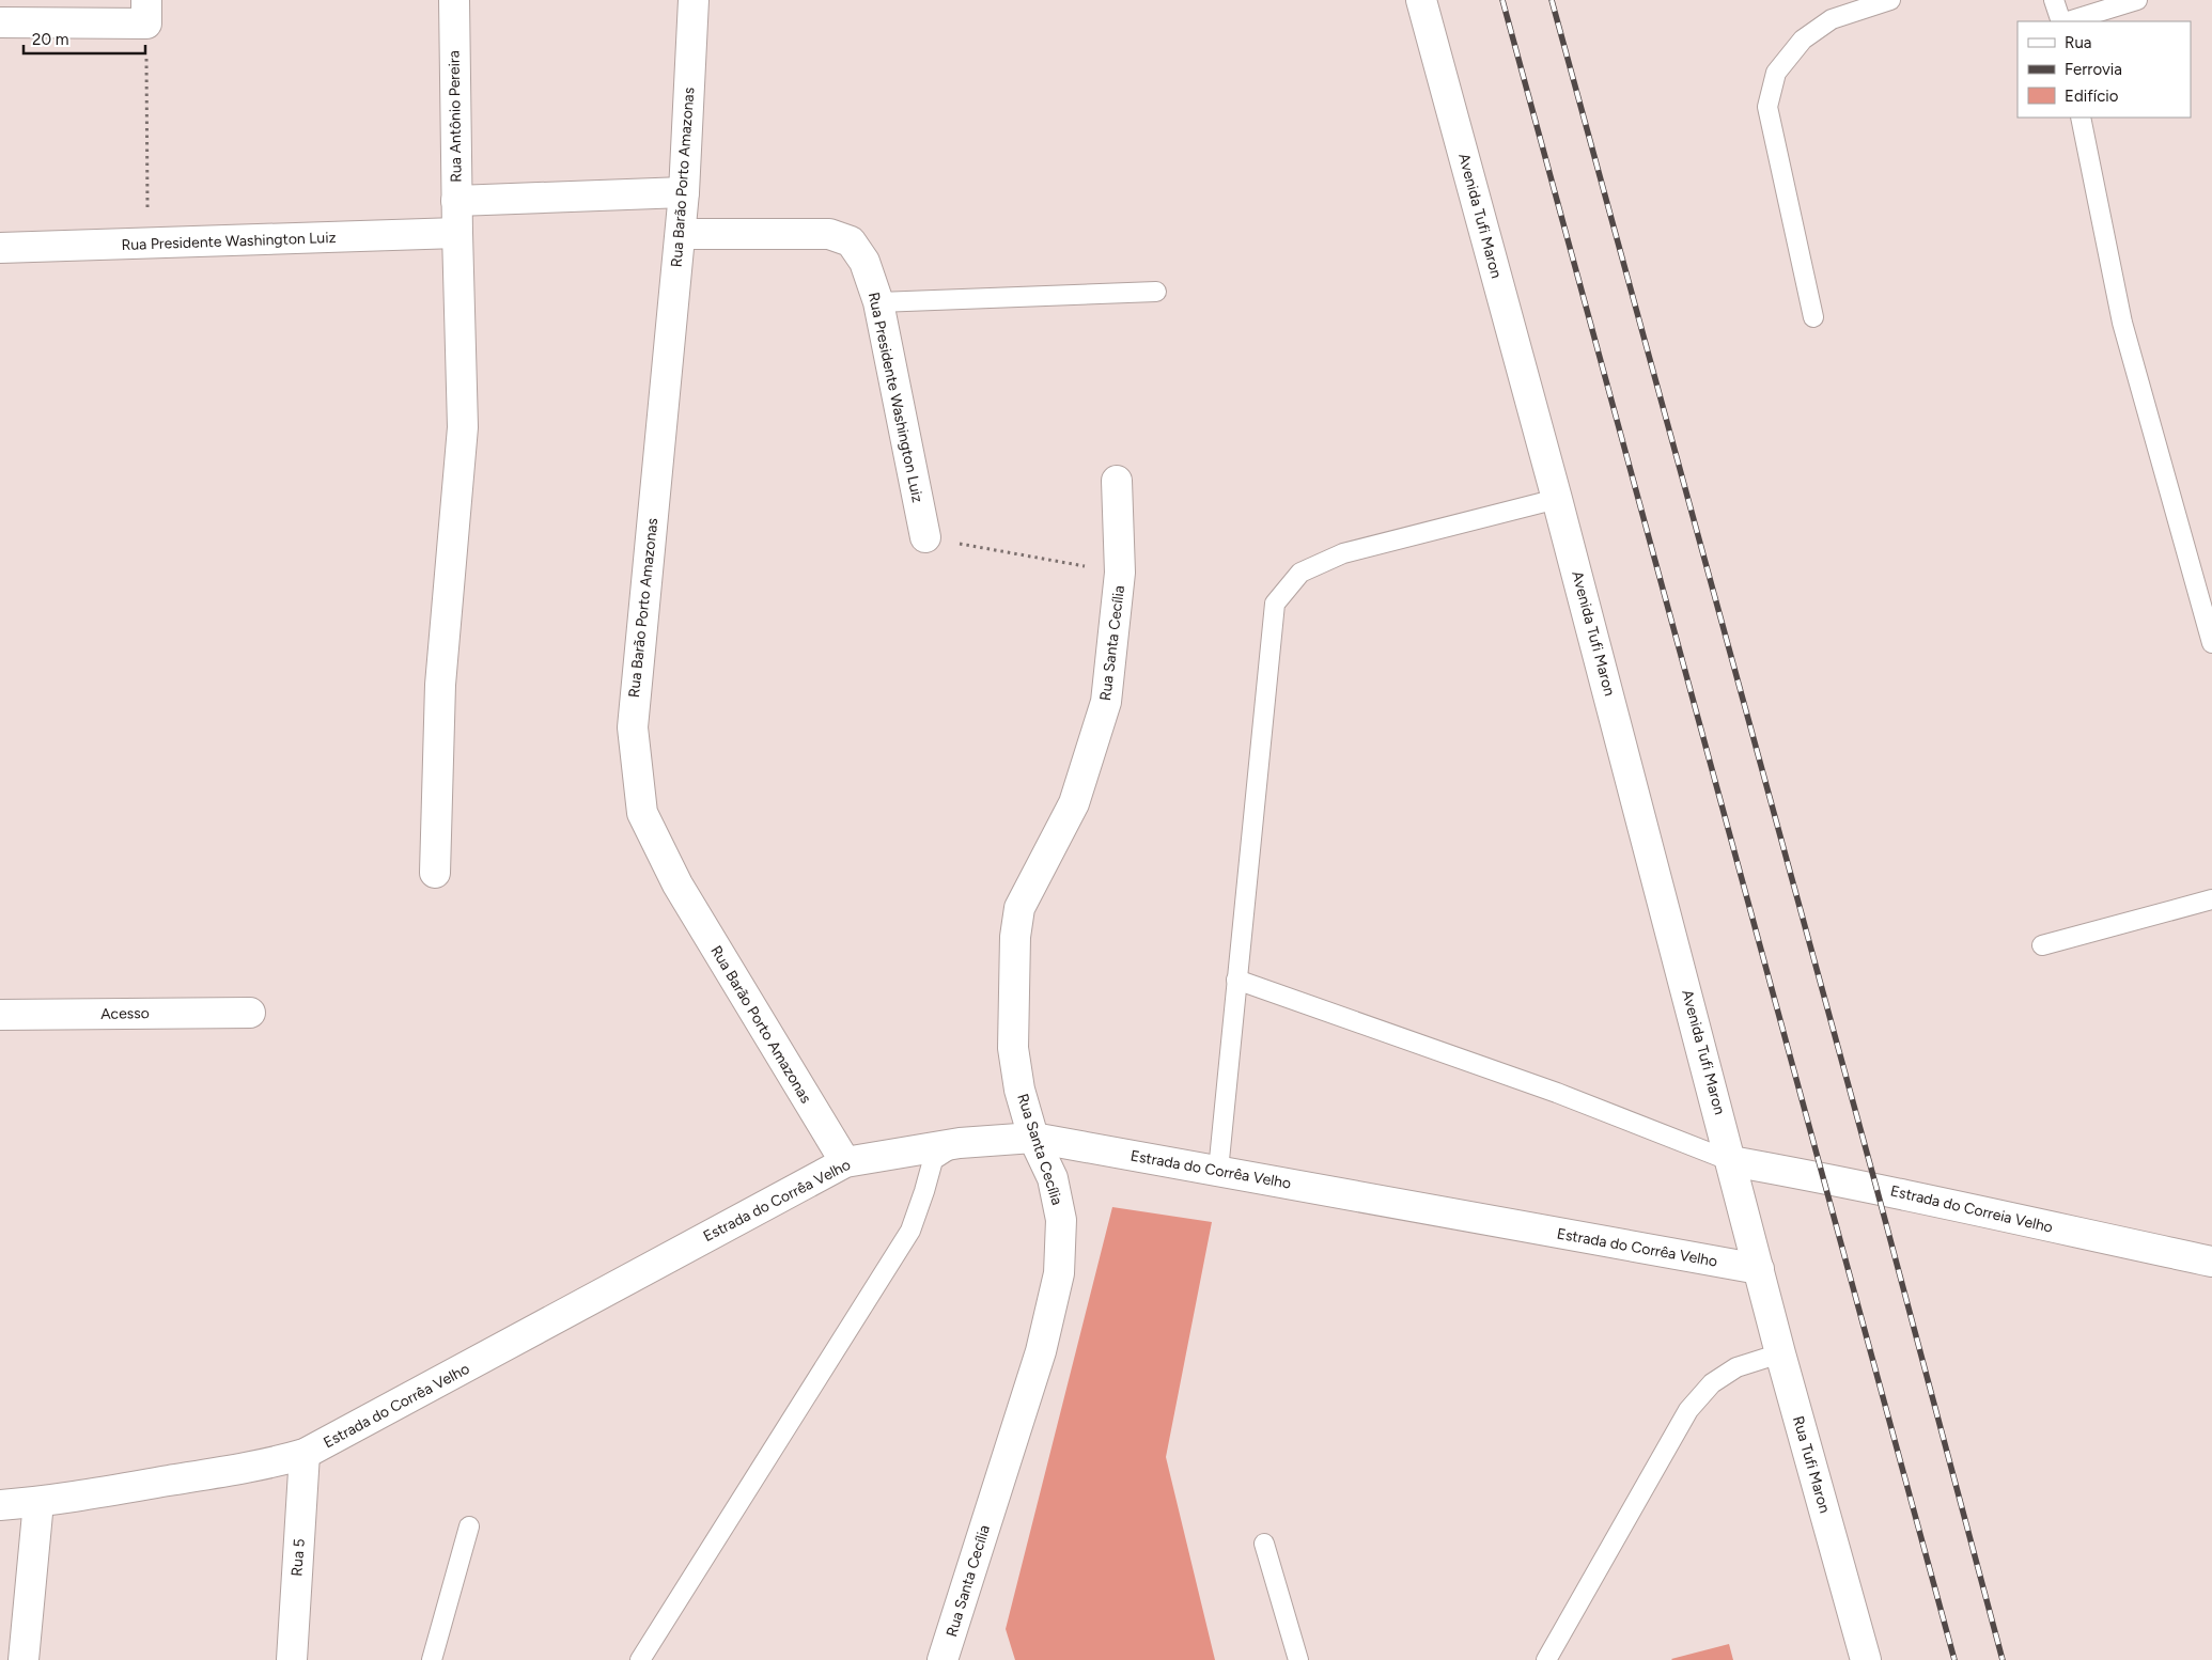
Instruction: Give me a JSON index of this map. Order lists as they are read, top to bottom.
{
  "streets": {
    "street": [
      "Rua Antônio Pereira",
      "Rua Barão Porto Amazonas",
      "Avenida Tufi Maron",
      "Rua Presidente Washington Luiz",
      "Rua Santa Cecília",
      "Acesso",
      "Estrada do Corrêa Velho",
      "Estrada do Correia Velho",
      "Rua Tufi Maron",
      "Rua 5"
    ]
  },
  "crossings": [
    ["Rua Antônio Pereira", "Rua Presidente Washington Luiz"],
    ["Rua Barão Porto Amazonas", "Rua Presidente Washington Luiz"],
    ["Rua Barão Porto Amazonas", "Estrada do Corrêa Velho"],
    ["Avenida Tufi Maron", "Estrada do Corrêa Velho"],
    ["Avenida Tufi Maron", "Estrada do Correia Velho"],
    ["Avenida Tufi Maron", "Rua Tufi Maron"],
    ["Rua Santa Cecília", "Estrada do Corrêa Velho"],
    ["Estrada do Corrêa Velho", "Rua Tufi Maron"],
    ["Estrada do Corrêa Velho", "Rua 5"]
  ],
  "legend": ["Rua", "Ferrovia", "Edifício"],
  "scale_bar": "20 m"
}
